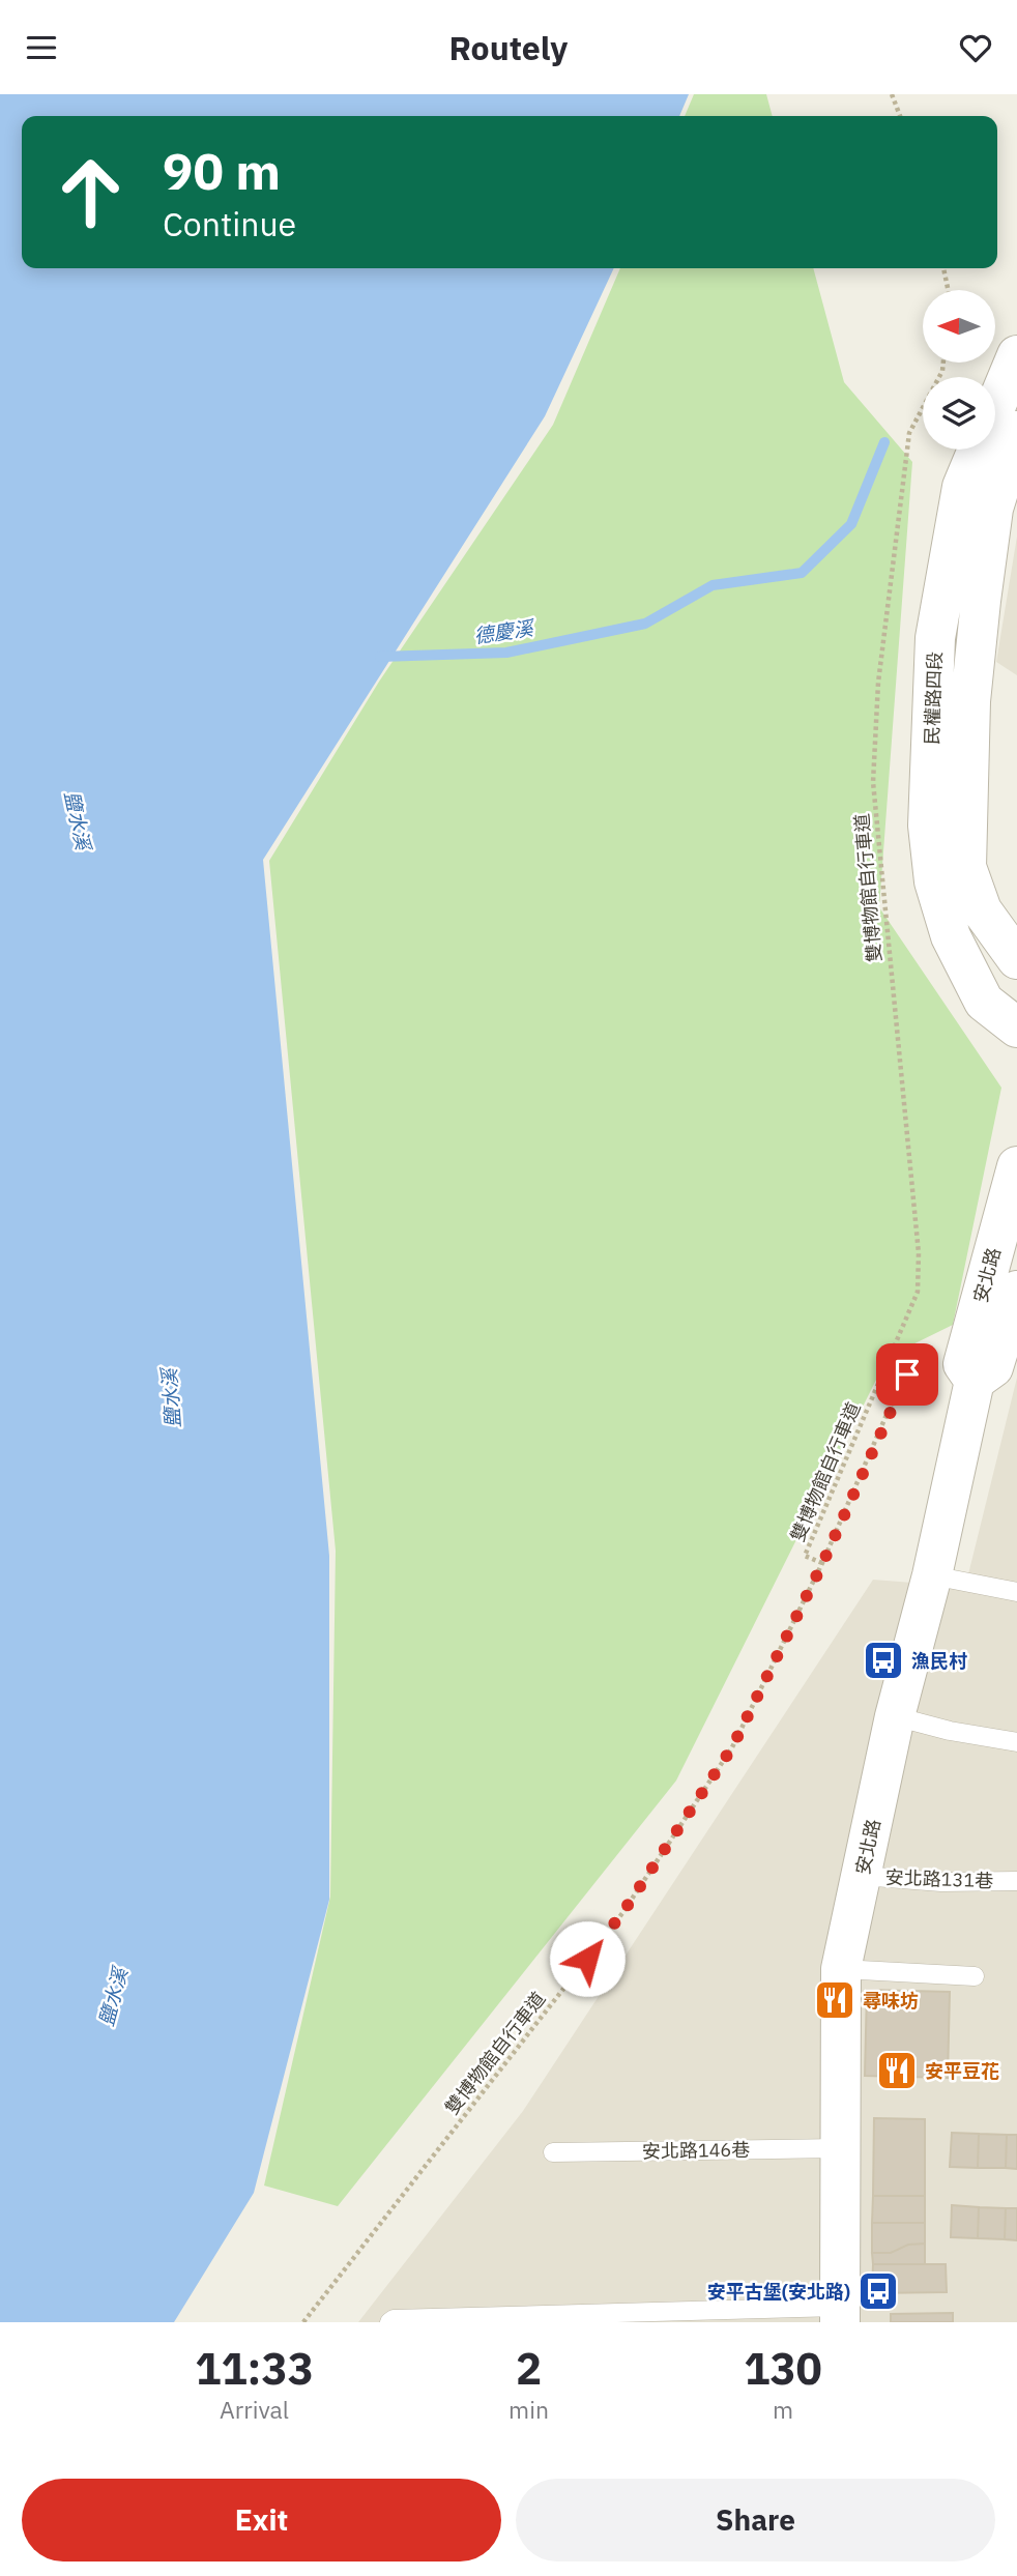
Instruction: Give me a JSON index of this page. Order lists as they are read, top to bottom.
{
  "streets": {
    "street": ["民權路四段", "安北路"],
    "lane": ["安北路131巷", "安北路146巷"],
    "path": ["雙博物館自行車道"]
  },
  "crossings": [
    ["安北路", "安北路131巷"],
    ["安北路", "安北路146巷"]
  ],
  "water": ["德慶溪", "鹽水溪"],
  "places": {
    "bus stop": ["漁民村", "安平古堡(安北路)"],
    "restaurant": ["尋味坊", "安平豆花"]
  },
  "north": "left",
  "page": {
    "header": "Routely",
    "turn": ["90 m", "Continue"],
    "eta": [
      "11:33",
      "Arrival",
      "2",
      "min",
      "130",
      "m"
    ],
    "buttons": ["Exit", "Share"]
  }
}
